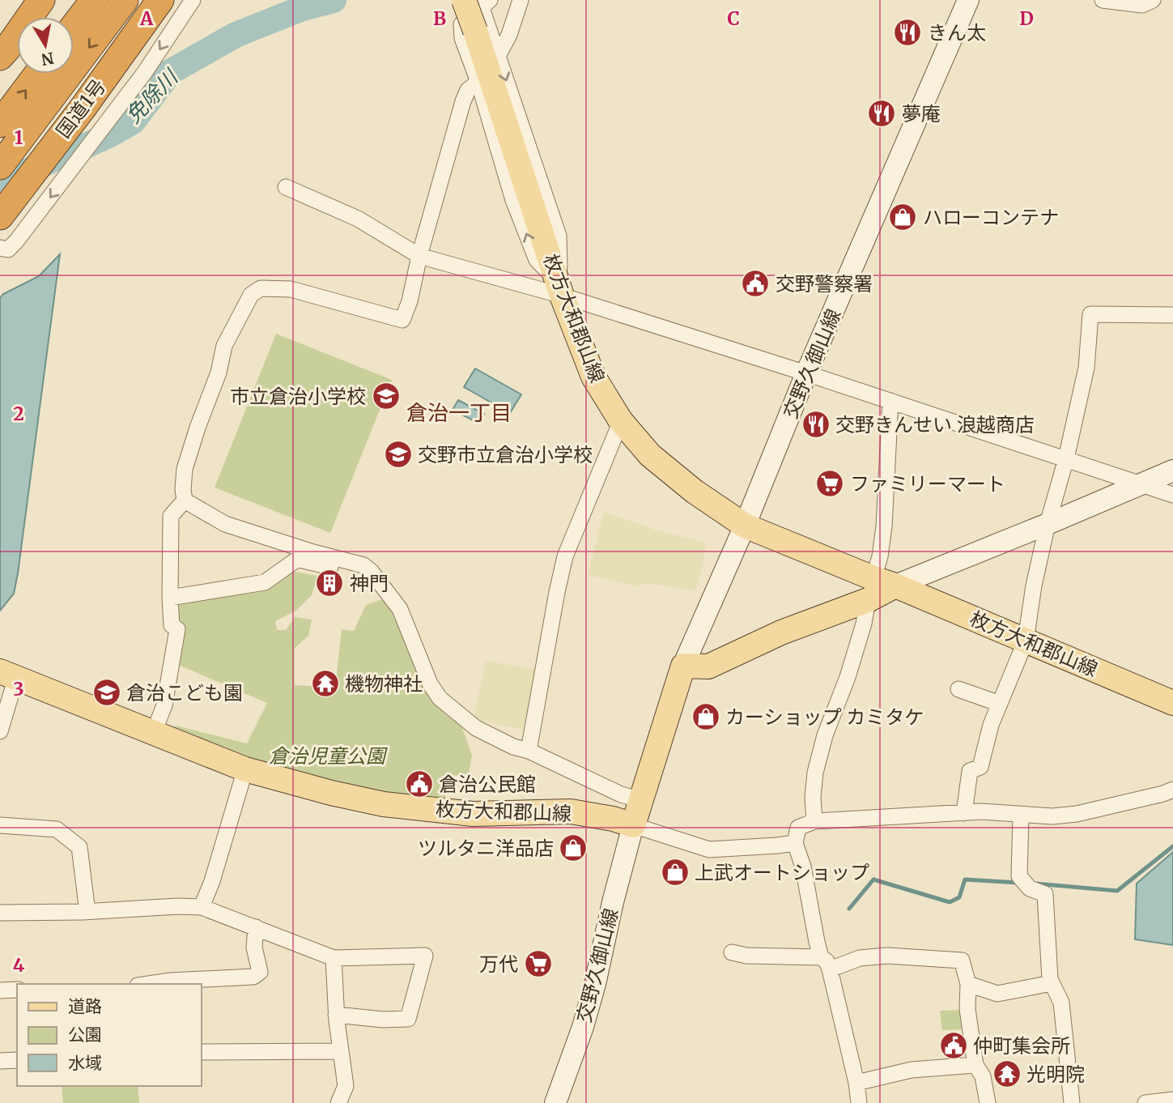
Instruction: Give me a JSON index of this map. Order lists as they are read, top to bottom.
{
  "streets": {
    "highway": ["国道1号"],
    "main road": ["枚方大和郡山線", "交野久御山線"]
  },
  "crossings": [
    ["枚方大和郡山線", "交野久御山線"]
  ],
  "districts": ["倉治一丁目"],
  "water": ["免除川"],
  "parks": ["倉治児童公園"],
  "places": {
    "restaurant": ["きん太", "夢庵", "交野きんせい 浪越商店"],
    "shop": [
      "ハローコンテナ",
      "カーショップ カミタケ",
      "ツルタニ洋品店",
      "上武オートショップ"
    ],
    "public building": ["交野警察署", "倉治公民館", "仲町集会所"],
    "school or university": ["市立倉治小学校", "交野市立倉治小学校", "倉治こども園"],
    "supermarket": ["ファミリーマート", "万代"],
    "building": ["神門"],
    "temple": ["機物神社", "光明院"]
  },
  "legend": ["道路", "公園", "水域"],
  "north": "bottom",
  "grid": {
    "columns": [
      "A",
      "B",
      "C",
      "D"
    ],
    "rows": [
      "1",
      "2",
      "3",
      "4"
    ]
  }
}
